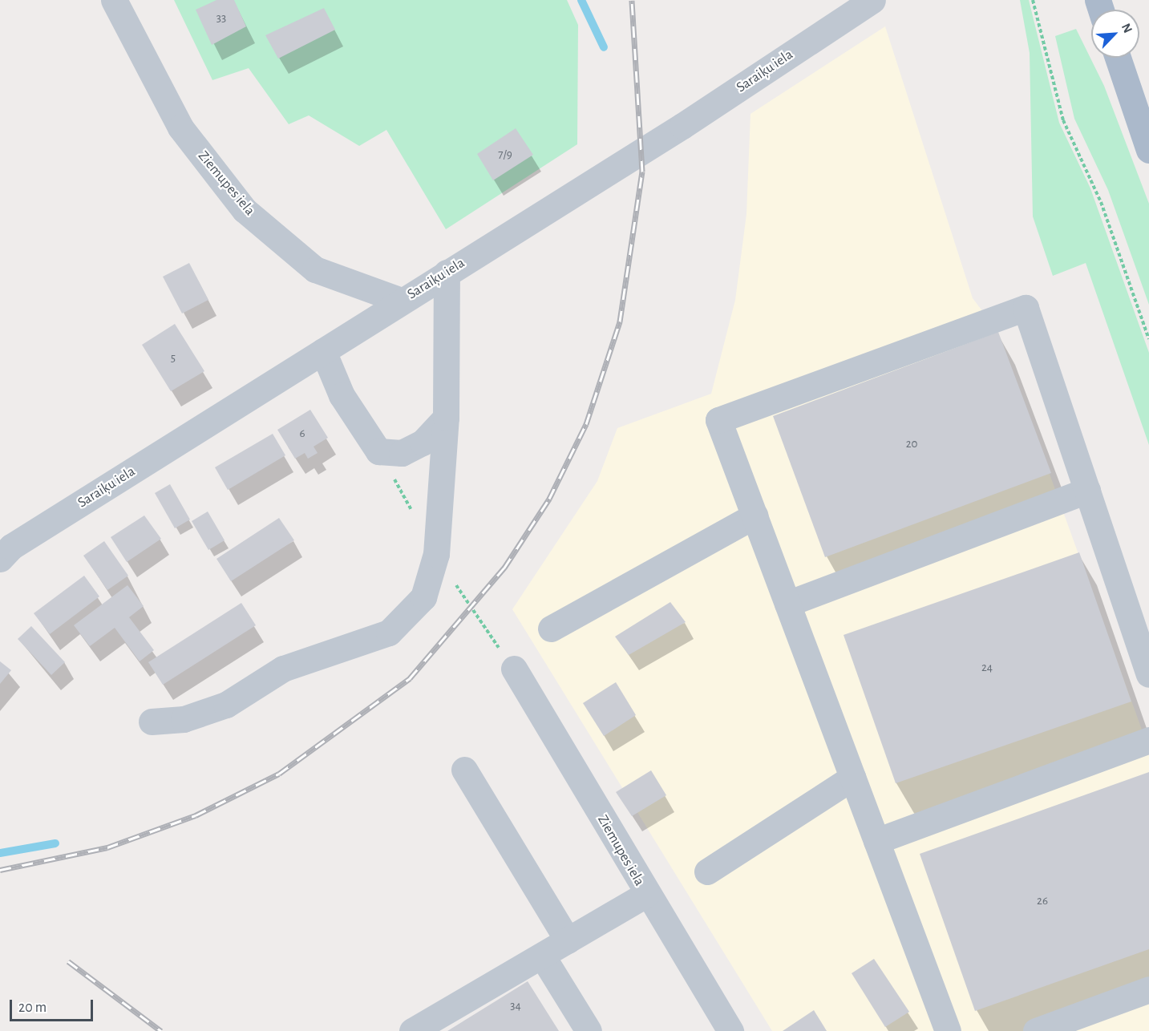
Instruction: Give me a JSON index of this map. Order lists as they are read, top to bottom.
{
  "streets": {
    "street": ["Saraiķu iela", "Ziemupes iela"]
  },
  "crossings": [
    ["Saraiķu iela", "Ziemupes iela"]
  ],
  "house_numbers": [
    "33",
    "7/9",
    "5",
    "6",
    "20",
    "24",
    "26",
    "34"
  ],
  "scale_bar": "20 m",
  "north": "top right"
}
